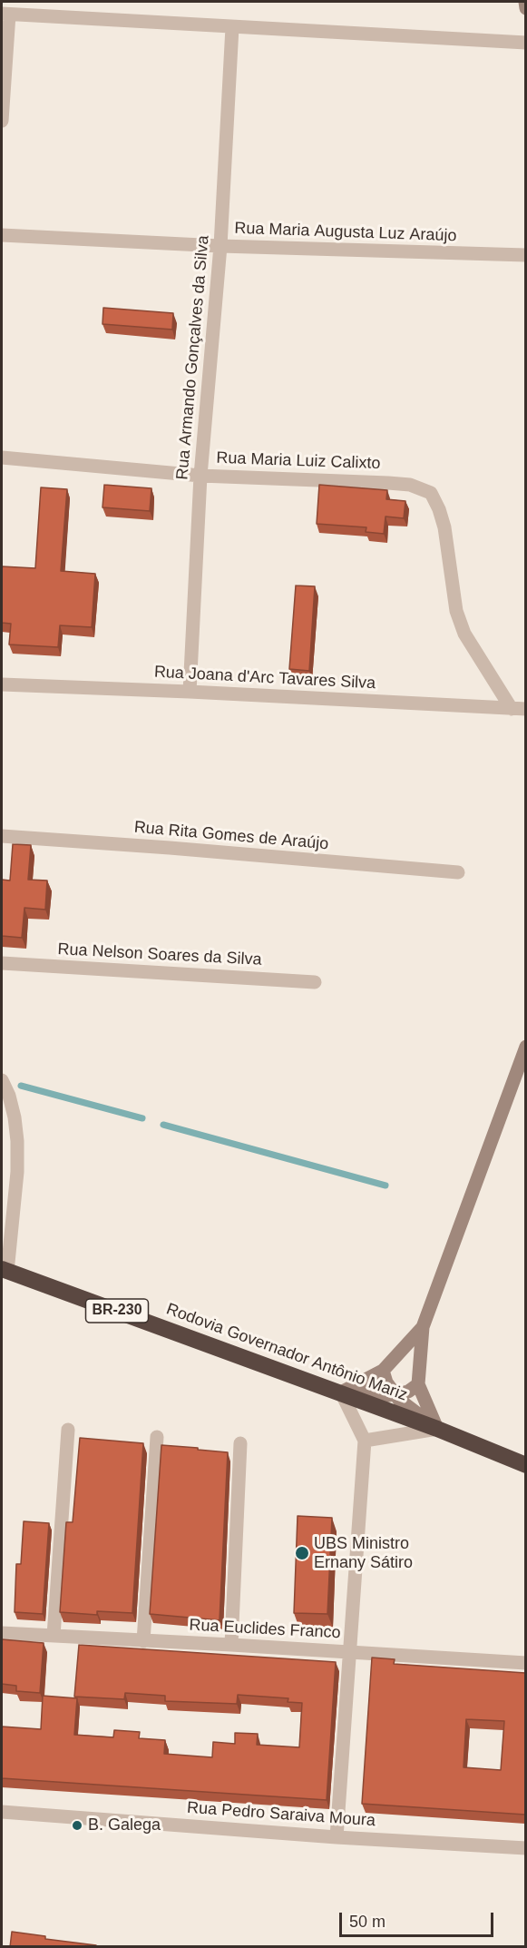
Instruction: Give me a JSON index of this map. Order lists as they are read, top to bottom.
{
  "streets": {
    "highway": ["BR-230", "Rodovia Governador Antônio Mariz"],
    "street": [
      "Rua Maria Augusta Luz Araújo",
      "Rua Armando Gonçalves da Silva",
      "Rua Maria Luiz Calixto",
      "Rua Joana d'Arc Tavares Silva",
      "Rua Rita Gomes de Araújo",
      "Rua Nelson Soares da Silva",
      "Rua Euclides Franco",
      "Rua Pedro Saraiva Moura"
    ]
  },
  "crossings": [
    ["Rua Maria Augusta Luz Araújo", "Rua Armando Gonçalves da Silva"],
    ["Rua Armando Gonçalves da Silva", "Rua Maria Luiz Calixto"],
    ["Rua Armando Gonçalves da Silva", "Rua Joana d'Arc Tavares Silva"],
    ["Rua Maria Luiz Calixto", "Rua Joana d'Arc Tavares Silva"]
  ],
  "places": ["UBS Ministro Ernany Sátiro", "B. Galega"],
  "scale_bar": "50 m"
}
